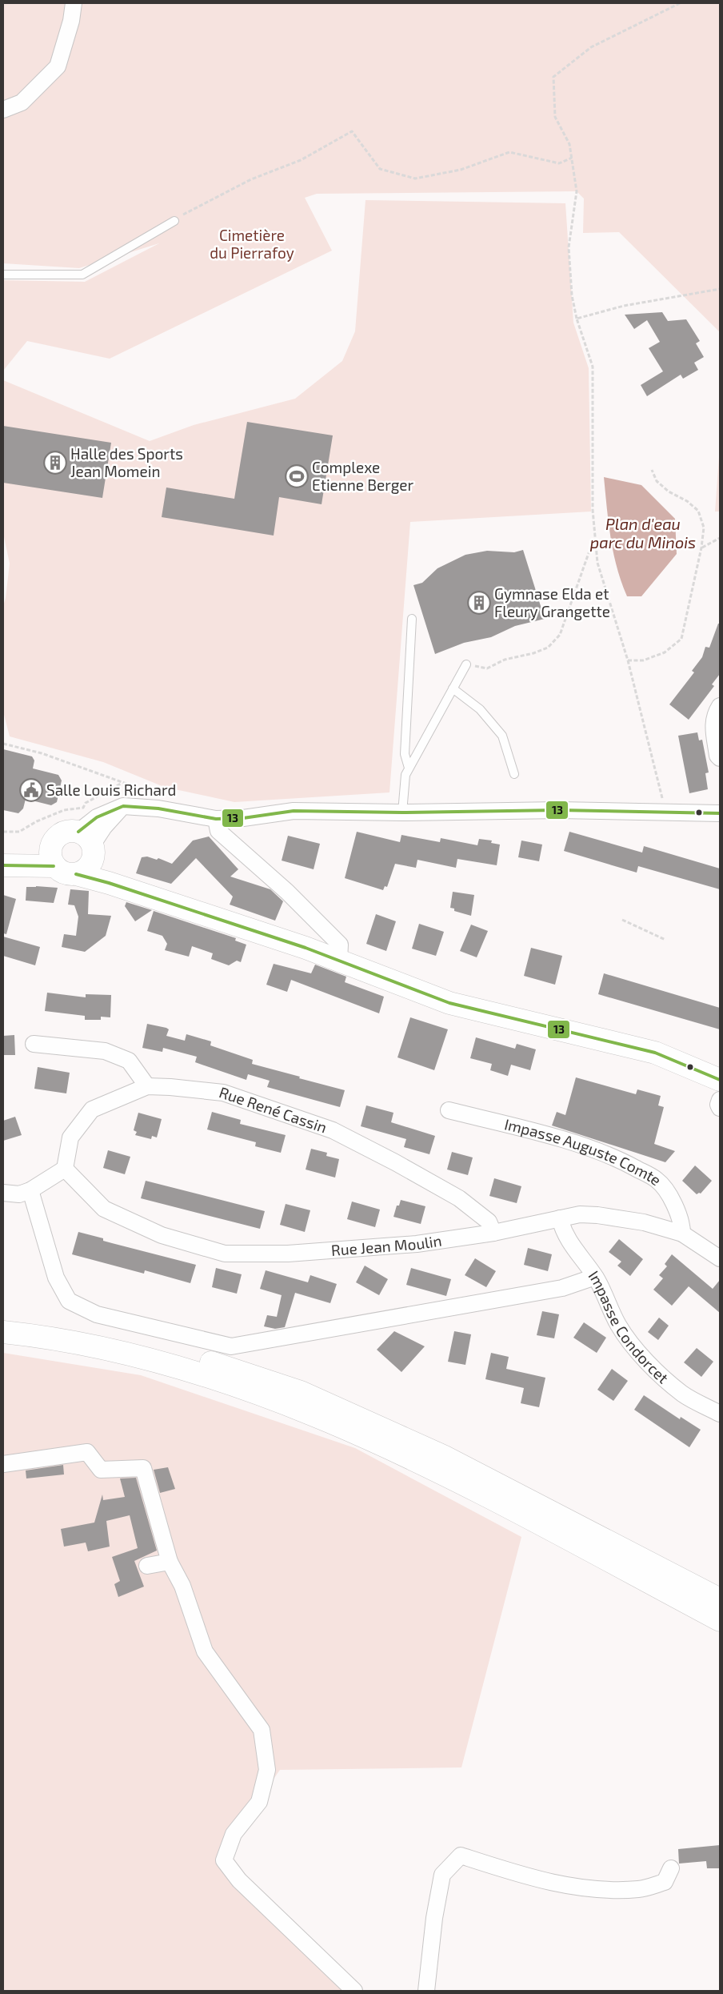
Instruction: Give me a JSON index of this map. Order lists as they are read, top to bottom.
{
  "streets": {
    "street": [
      "Rue René Cassin",
      "Impasse Auguste Comte",
      "Rue Jean Moulin",
      "Impasse Condorcet"
    ]
  },
  "crossings": [
    ["Rue René Cassin", "Rue Jean Moulin"],
    ["Impasse Auguste Comte", "Rue Jean Moulin"],
    ["Rue Jean Moulin", "Impasse Condorcet"]
  ],
  "water": ["Plan d'eau parc du Minois"],
  "parks": ["Cimetière du Pierrafoy"],
  "places": {
    "building": ["Halle des Sports Jean Momein", "Gymnase Elda et Fleury Grangette"],
    "sports": ["Complexe Etienne Berger"],
    "public building": ["Salle Louis Richard"]
  },
  "lines": ["transit line 13"]
}
